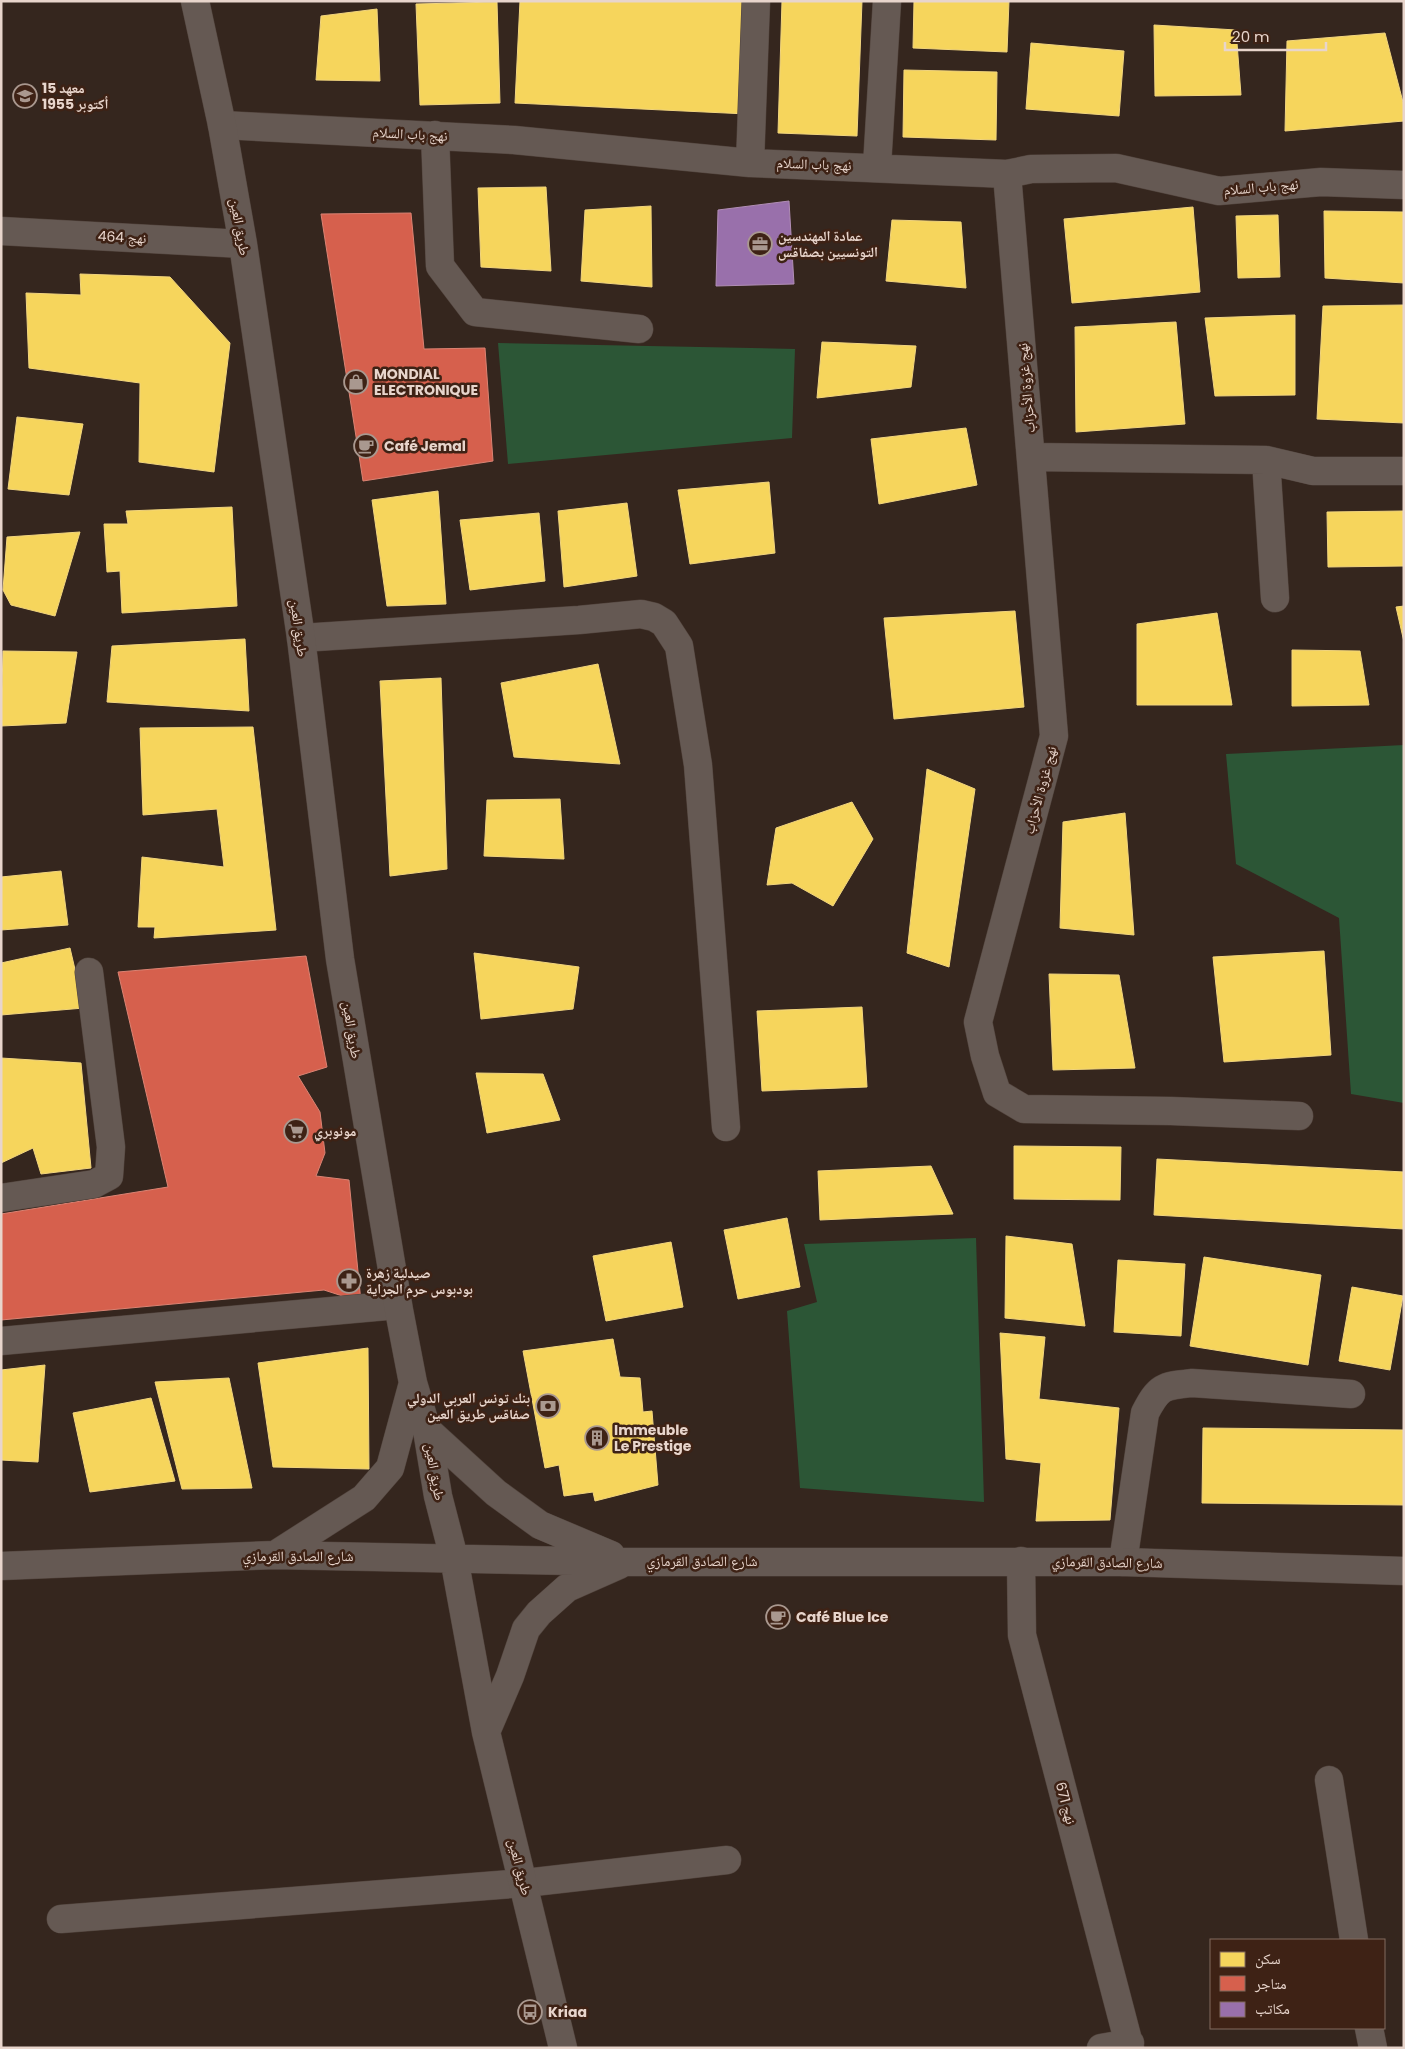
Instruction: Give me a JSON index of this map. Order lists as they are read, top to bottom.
{
  "streets": {
    "street": [
      "نهج باب السلام",
      "طريق العين",
      "نهج 464",
      "نهج غزوة الأحزاب",
      "شارع الصادق القرمازي",
      "نهج 671"
    ]
  },
  "crossings": [
    ["نهج باب السلام", "طريق العين"],
    ["نهج باب السلام", "نهج غزوة الأحزاب"],
    ["طريق العين", "نهج 464"],
    ["طريق العين", "شارع الصادق القرمازي"],
    ["شارع الصادق القرمازي", "نهج 671"]
  ],
  "places": {
    "school or university": ["معهد 15 أكتوبر 1955"],
    "office": ["عمادة المهندسين التونسيين بصفاقس"],
    "shop": ["MONDIAL ELECTRONIQUE"],
    "cafe": ["Café Jemal", "Café Blue Ice"],
    "supermarket": ["مونوبري"],
    "pharmacy": ["صيدلية زهرة بودبوس حرم الجراية"],
    "bank": ["بنك تونس العربي الدولي صفاقس طريق العين"],
    "building": ["Immeuble Le Prestige"],
    "bus stop": ["Kriaa"]
  },
  "legend": ["سكن", "متاجر", "مكاتب"],
  "scale_bar": "20 m"
}
